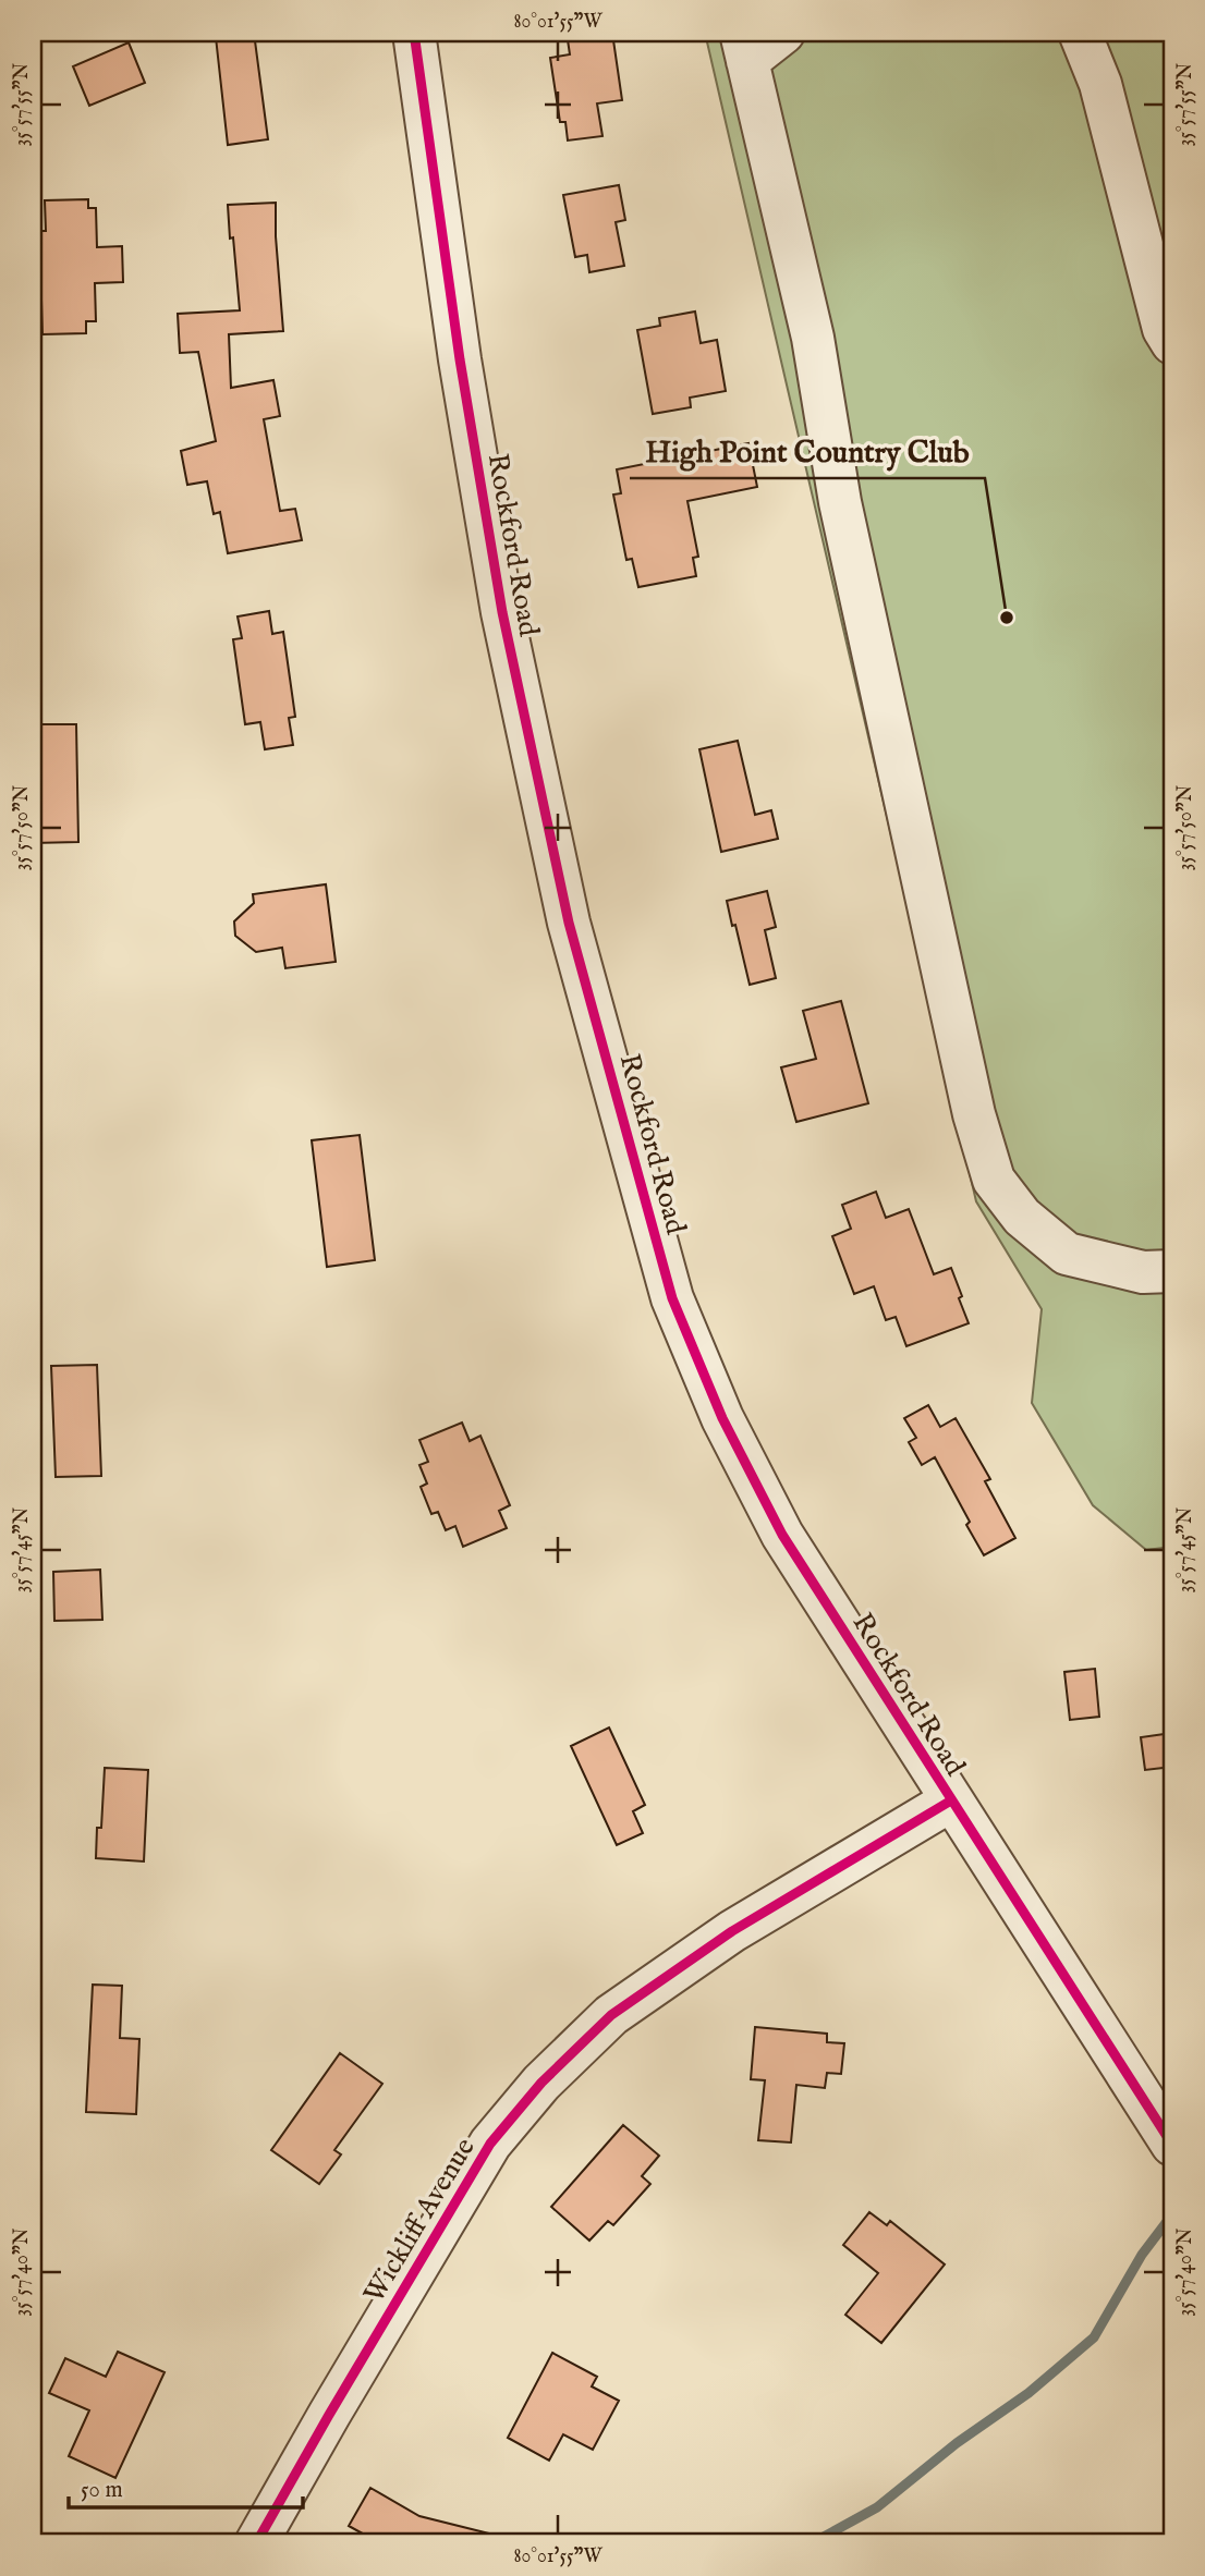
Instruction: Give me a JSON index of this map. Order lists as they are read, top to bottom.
{
  "streets": {
    "street": ["Rockford Road", "Wickliff Avenue"]
  },
  "crossings": [
    ["Rockford Road", "Wickliff Avenue"]
  ],
  "places": ["High Point Country Club"],
  "scale_bar": "50 m",
  "coordinates": [
    "80°01'55\"W",
    "35°57'55\"N",
    "35°57'50\"N",
    "35°57'45\"N",
    "35°57'40\"N"
  ]
}
